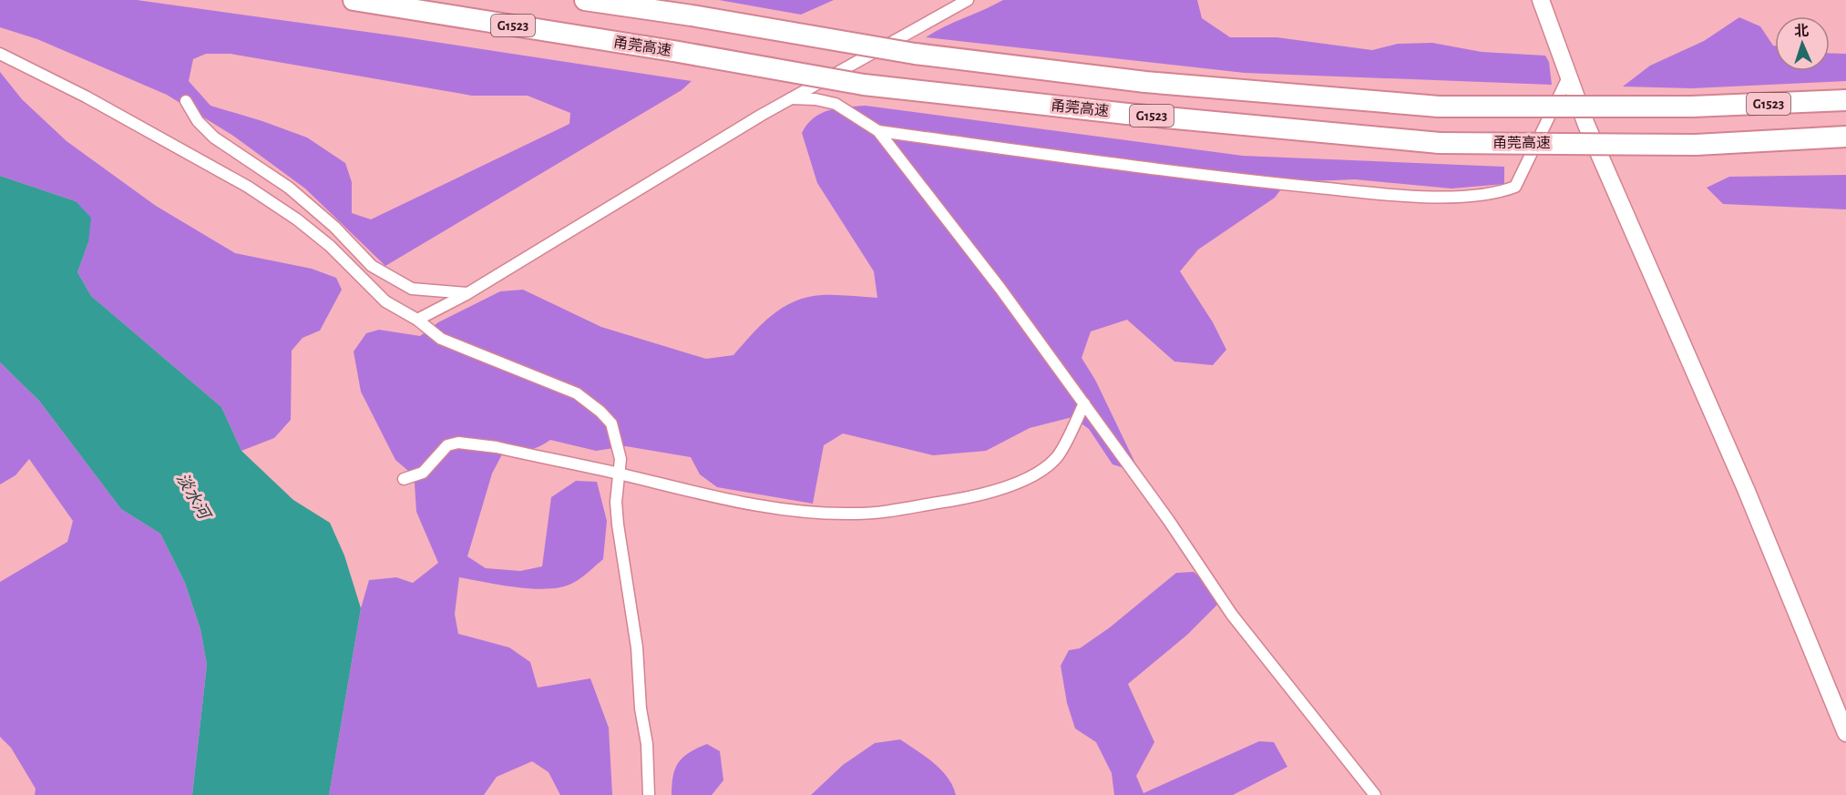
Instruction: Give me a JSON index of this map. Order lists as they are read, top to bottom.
{
  "streets": {
    "highway": ["G1523", "甬莞高速"]
  },
  "water": ["淡水河"],
  "north": "top"
}
